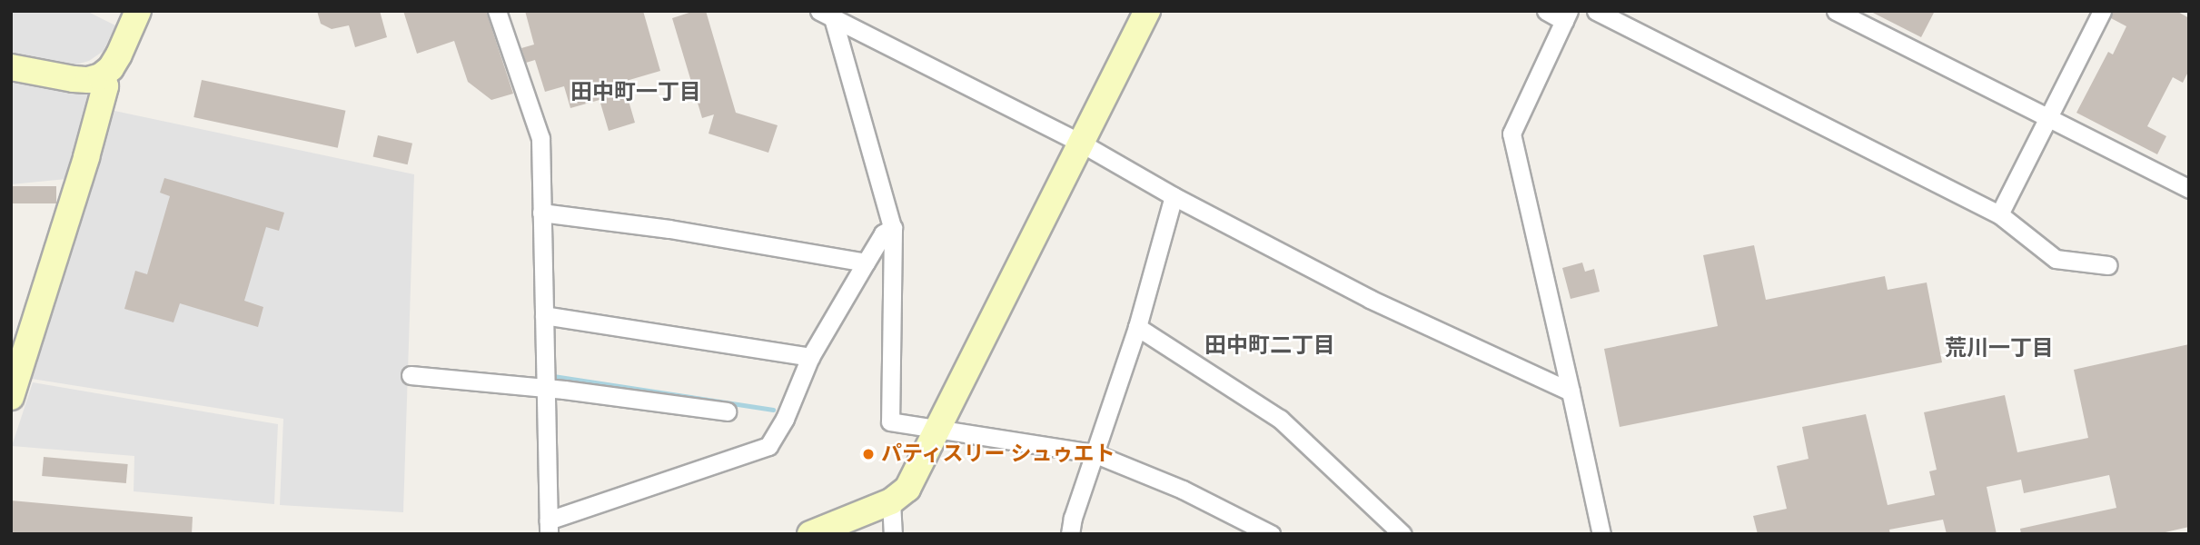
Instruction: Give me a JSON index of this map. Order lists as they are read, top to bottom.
{
  "districts": ["田中町一丁目", "田中町二丁目", "荒川一丁目"],
  "places": ["パティスリー シュゥエト"]
}
